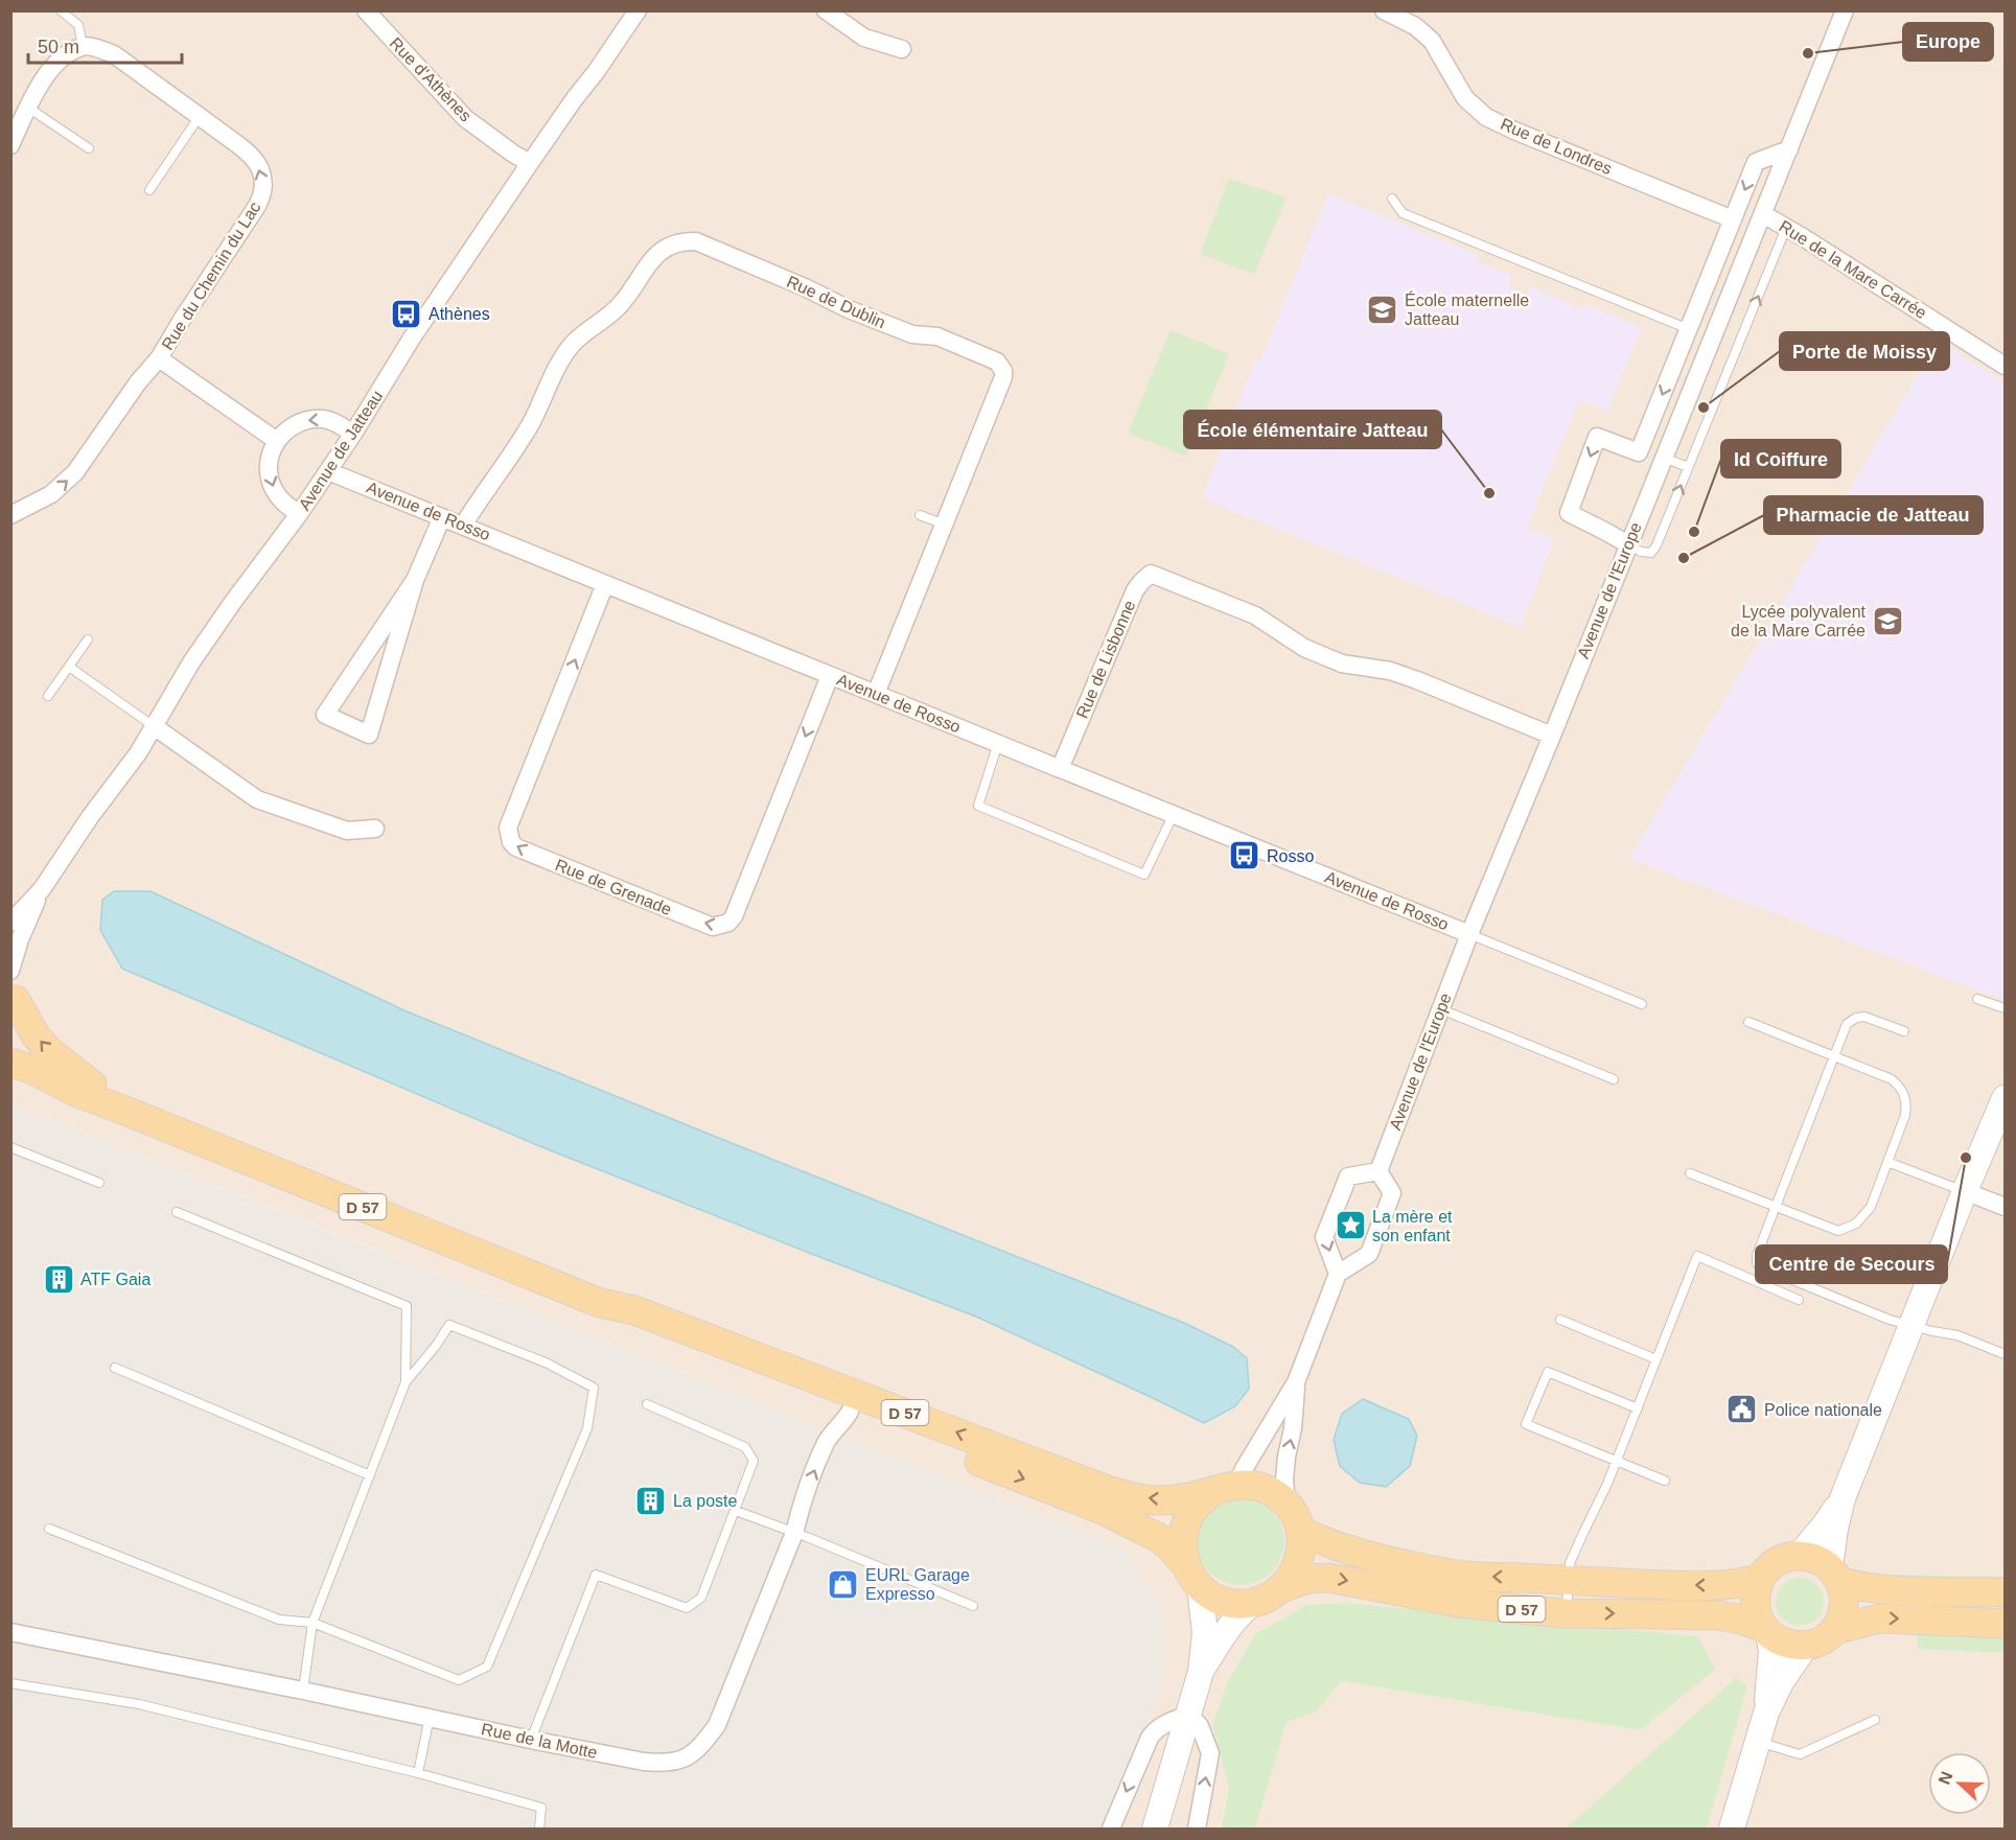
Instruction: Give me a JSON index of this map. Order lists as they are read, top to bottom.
{
  "streets": {
    "main road": ["D 57"],
    "street": [
      "Rue d'Athènes",
      "Rue de Londres",
      "Rue de la Mare Carrée",
      "Rue du Chemin du Lac",
      "Rue de Dublin",
      "Avenue de Jatteau",
      "Avenue de Rosso",
      "Avenue de l'Europe",
      "Rue de Lisbonne",
      "Rue de Grenade",
      "Rue de la Motte"
    ]
  },
  "crossings": [
    ["Rue d'Athènes", "Avenue de Jatteau"],
    ["Rue de la Mare Carrée", "Avenue de l'Europe"],
    ["Rue de Dublin", "Avenue de Rosso"],
    ["Avenue de Jatteau", "Avenue de Rosso"],
    ["Avenue de Rosso", "Avenue de l'Europe"],
    ["Avenue de Rosso", "Rue de Lisbonne"],
    ["Avenue de Rosso", "Rue de Grenade"],
    ["Avenue de l'Europe", "Rue de Lisbonne"],
    ["D 57", "Rue de la Motte"]
  ],
  "one_way": ["Rue du Chemin du Lac"],
  "places": {
    "other": [
      "Europe",
      "Porte de Moissy",
      "École élémentaire Jatteau",
      "Id Coiffure",
      "Pharmacie de Jatteau",
      "Centre de Secours"
    ],
    "school or university": ["École maternelle Jatteau", "Lycée polyvalent de la Mare Carrée"],
    "bus stop": ["Athènes", "Rosso"],
    "place": ["La mère et son enfant"],
    "building": ["ATF Gaia", "La poste"],
    "public building": ["Police nationale"],
    "shop": ["EURL Garage Expresso"]
  },
  "scale_bar": "50 m",
  "north": "left"
}
